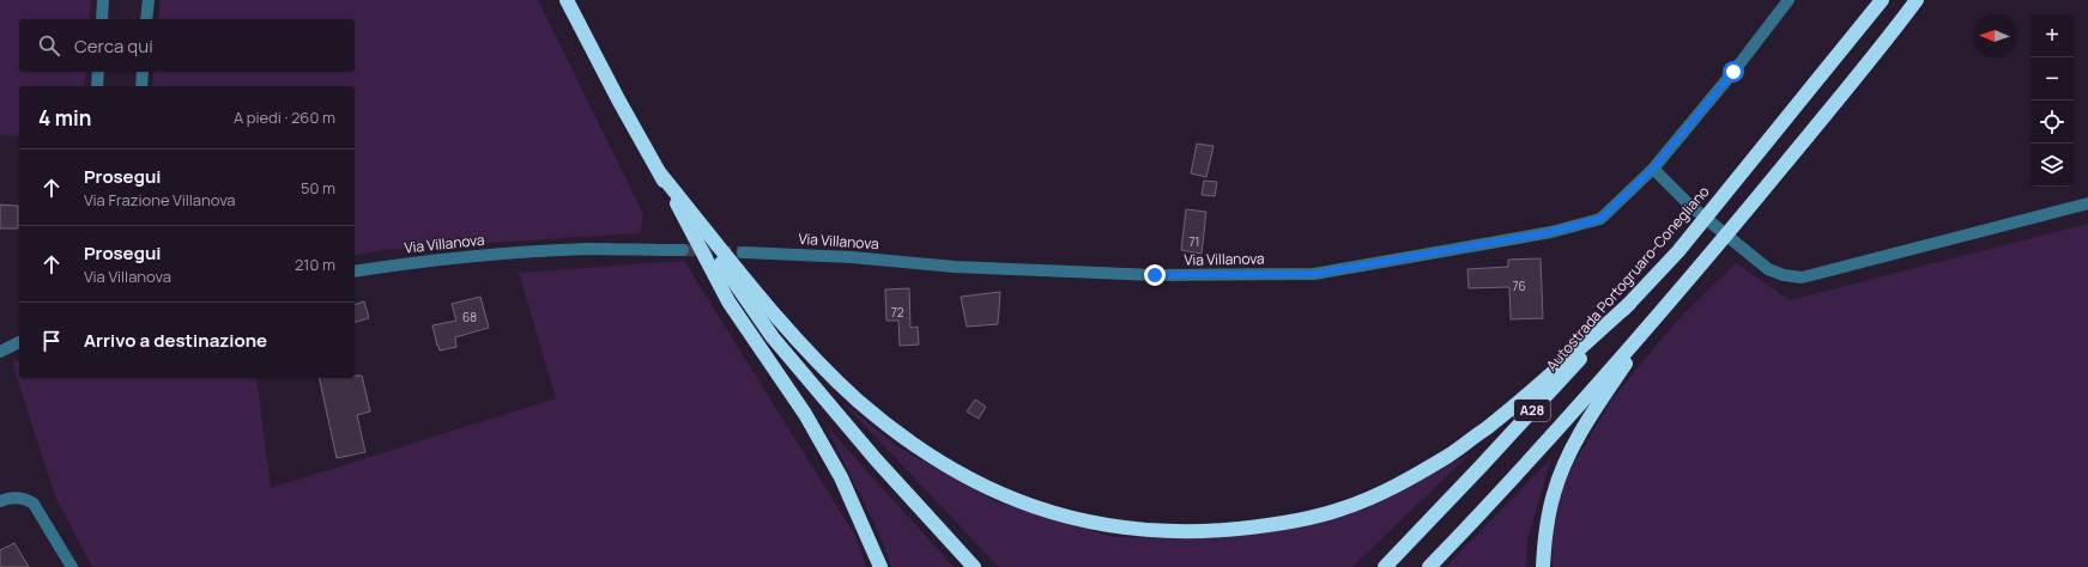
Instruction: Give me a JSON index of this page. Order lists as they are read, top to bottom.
{
  "streets": {
    "highway": ["Autostrada Portogruaro-Conegliano", "A28"],
    "street": ["Via Villanova"]
  },
  "house_numbers": [
    "71",
    "76",
    "72",
    "68"
  ],
  "north": "left",
  "page": {
    "map_buttons": ["+", "−"],
    "search": "Cerca qui",
    "heading": ["4 min", "A piedi · 260 m"],
    "list": [
      ["Prosegui", "Via Frazione Villanova", "50 m"],
      ["Prosegui", "Via Villanova", "210 m"],
      "Arrivo a destinazione"
    ]
  }
}
